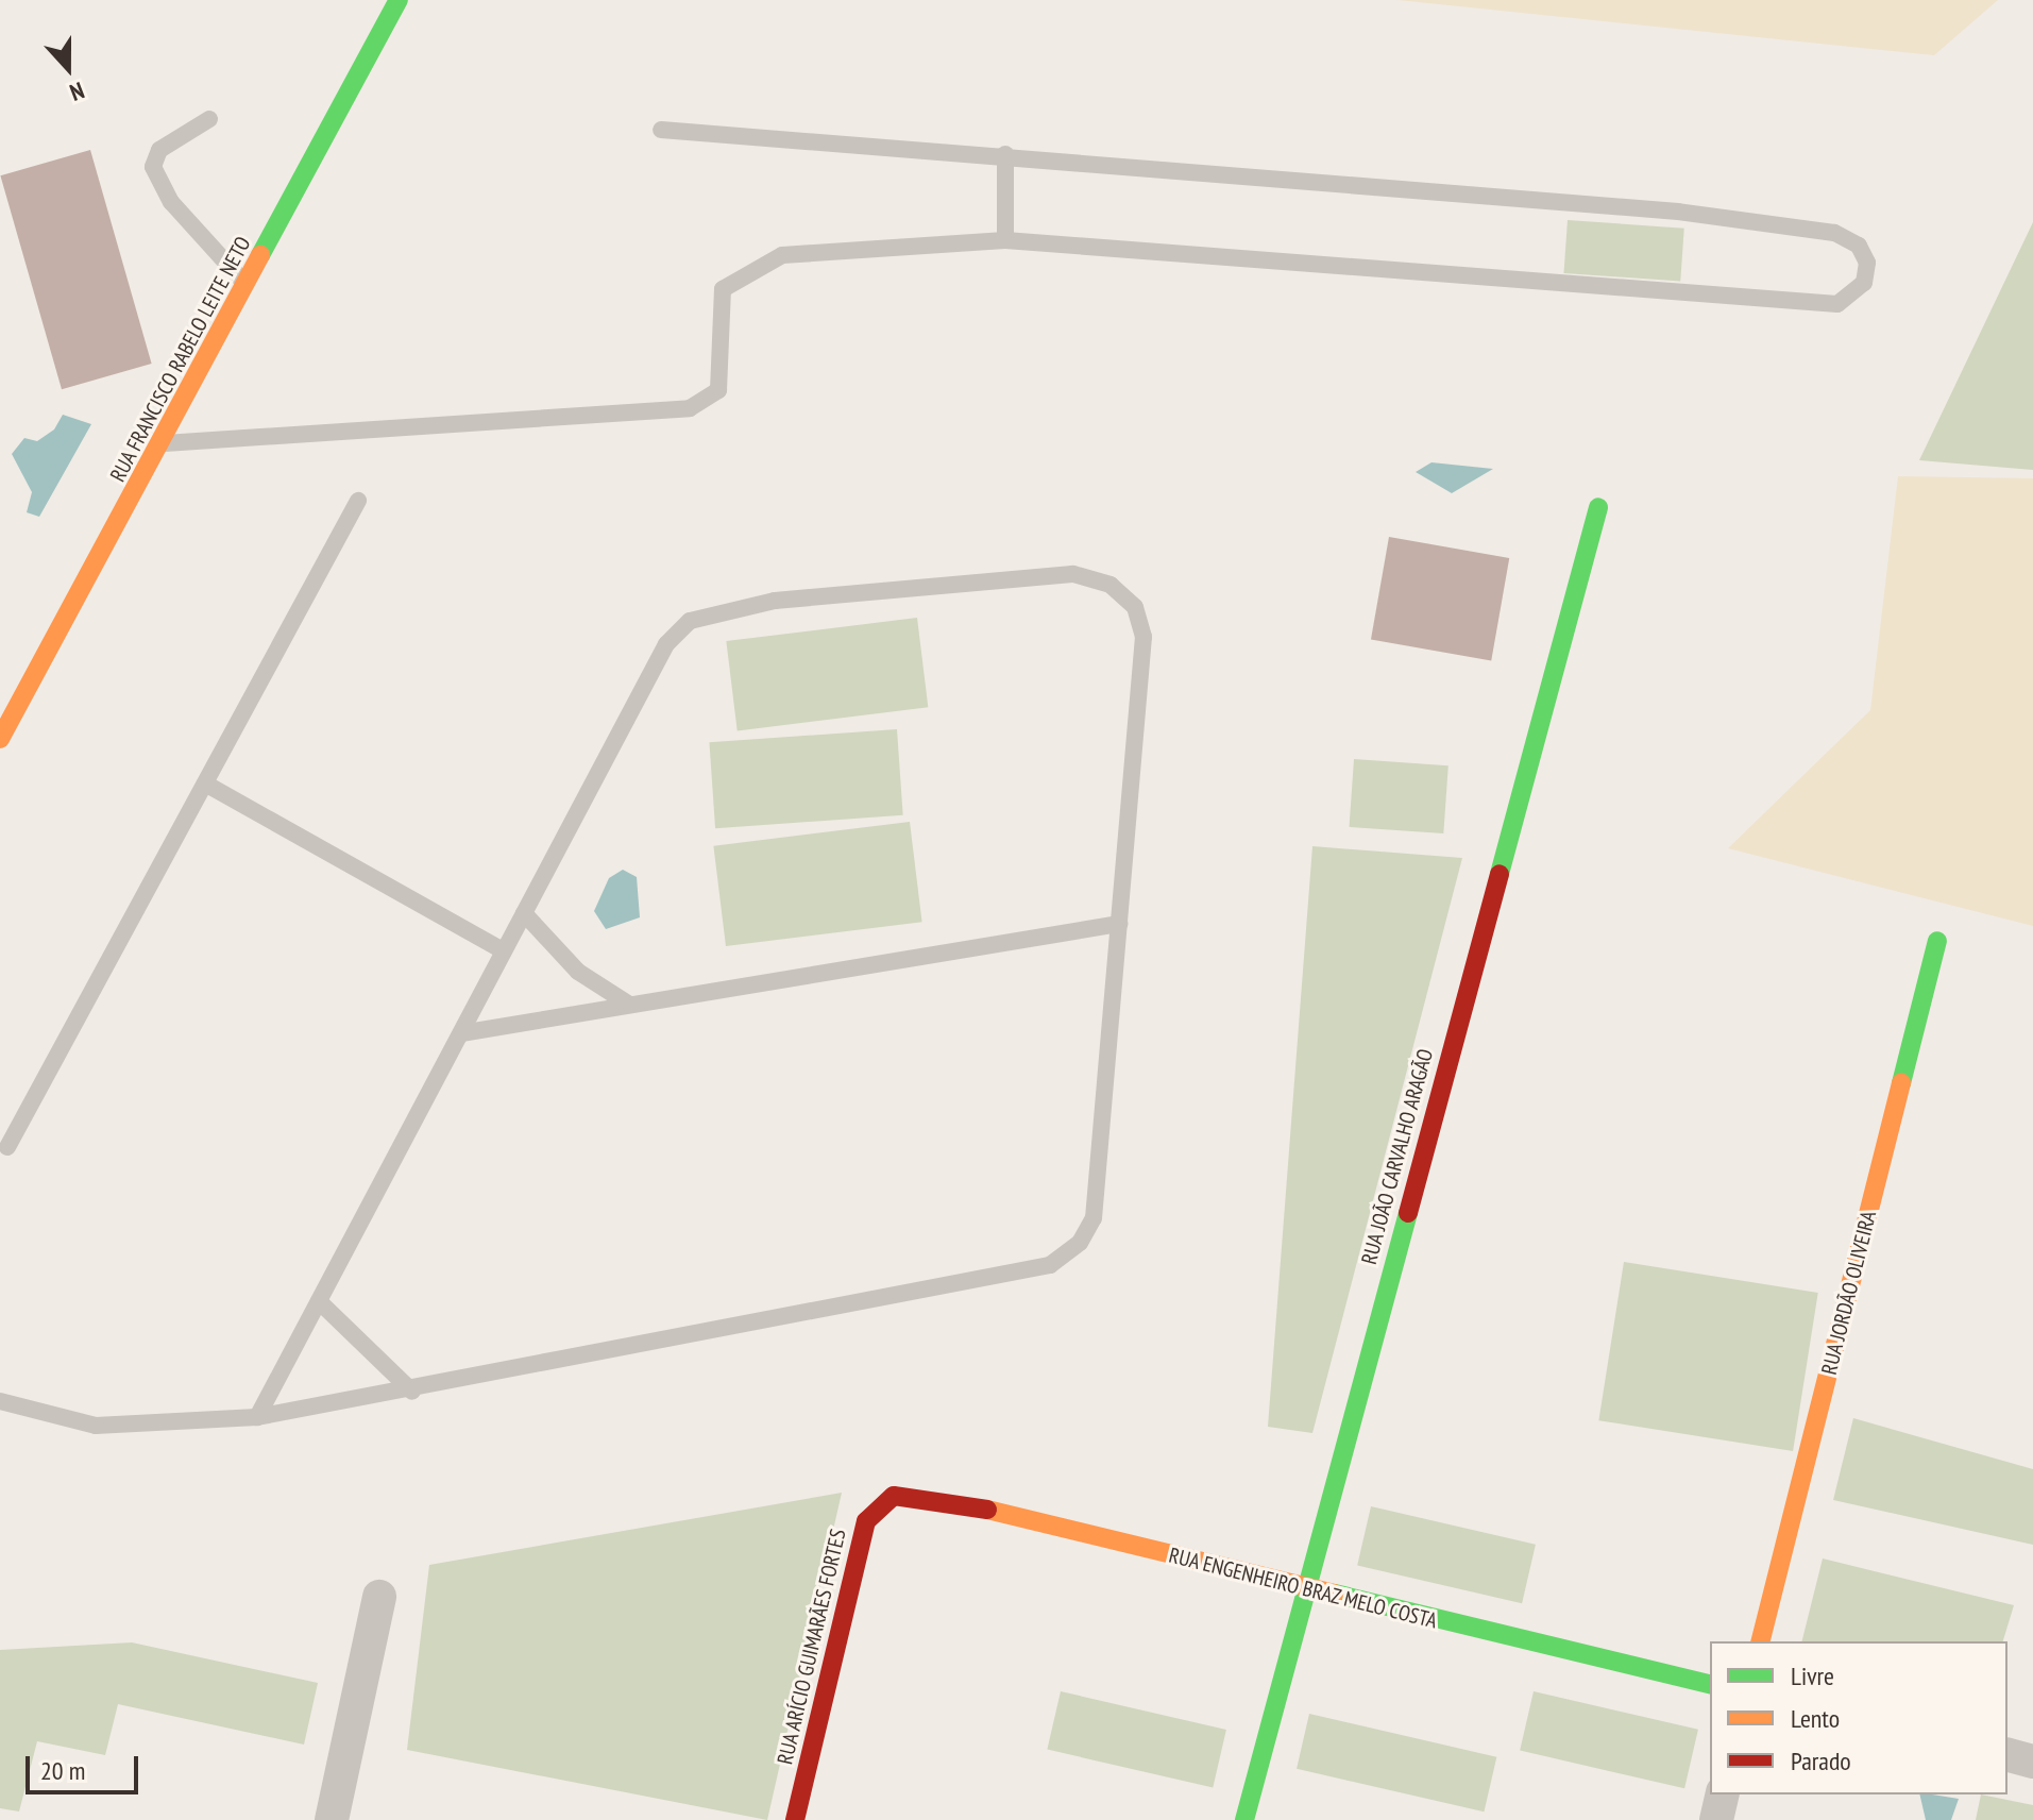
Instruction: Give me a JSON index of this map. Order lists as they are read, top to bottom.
{
  "streets": {
    "street": [
      "RUA FRANCISCO RABELO LEITE NETO",
      "RUA JOÃO CARVALHO ARAGÃO",
      "RUA JORDÃO OLIVEIRA",
      "RUA ENGENHEIRO BRAZ MELO COSTA",
      "RUA ARÍCIO GUIMARÃES FORTES"
    ]
  },
  "crossings": [
    ["RUA JOÃO CARVALHO ARAGÃO", "RUA ENGENHEIRO BRAZ MELO COSTA"],
    ["RUA ENGENHEIRO BRAZ MELO COSTA", "RUA ARÍCIO GUIMARÃES FORTES"]
  ],
  "legend": ["Livre", "Lento", "Parado"],
  "scale_bar": "20 m",
  "north": "bottom"
}
